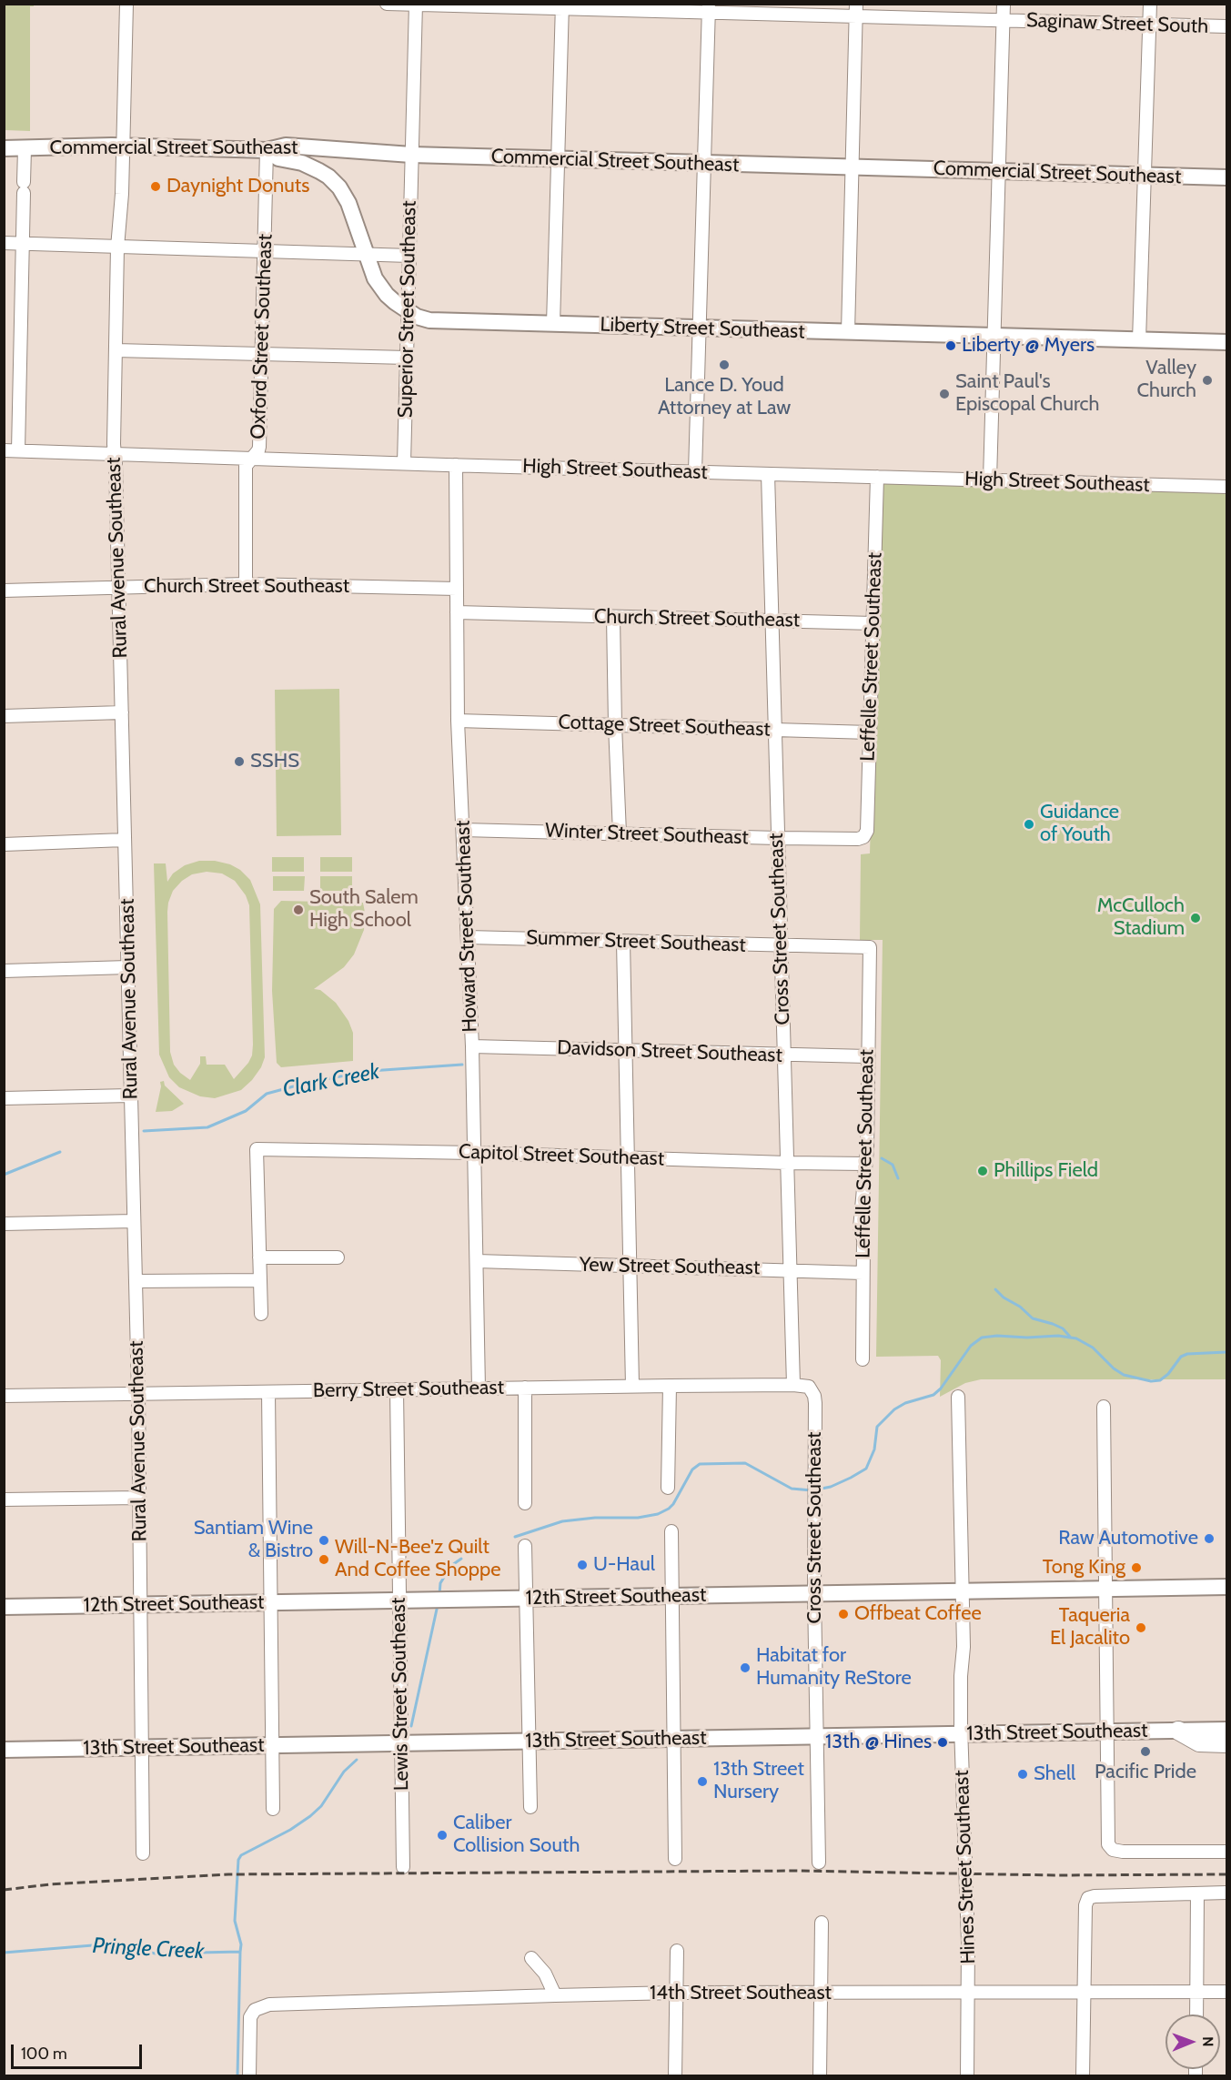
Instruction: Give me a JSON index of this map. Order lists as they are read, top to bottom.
{
  "streets": {
    "main road": [
      "Commercial Street Southeast",
      "Liberty Street Southeast",
      "12th Street Southeast",
      "13th Street Southeast"
    ],
    "street": [
      "Saginaw Street South",
      "Superior Street Southeast",
      "Oxford Street Southeast",
      "High Street Southeast",
      "Rural Avenue Southeast",
      "Church Street Southeast",
      "Leffelle Street Southeast",
      "Cottage Street Southeast",
      "Winter Street Southeast",
      "Howard Street Southeast",
      "Cross Street Southeast",
      "Summer Street Southeast",
      "Davidson Street Southeast",
      "Capitol Street Southeast",
      "Yew Street Southeast",
      "Berry Street Southeast",
      "Lewis Street Southeast",
      "Hines Street Southeast",
      "14th Street Southeast"
    ]
  },
  "crossings": [
    ["Saginaw Street South", "Superior Street Southeast"],
    ["Commercial Street Southeast", "Superior Street Southeast"],
    ["Commercial Street Southeast", "Liberty Street Southeast"],
    ["Commercial Street Southeast", "Oxford Street Southeast"],
    ["Commercial Street Southeast", "Rural Avenue Southeast"],
    ["Superior Street Southeast", "Liberty Street Southeast"],
    ["Superior Street Southeast", "High Street Southeast"],
    ["Liberty Street Southeast", "Oxford Street Southeast"],
    ["Oxford Street Southeast", "High Street Southeast"],
    ["Oxford Street Southeast", "Church Street Southeast"],
    ["High Street Southeast", "Rural Avenue Southeast"],
    ["High Street Southeast", "Leffelle Street Southeast"],
    ["High Street Southeast", "Howard Street Southeast"],
    ["High Street Southeast", "Cross Street Southeast"],
    ["Rural Avenue Southeast", "Church Street Southeast"],
    ["Rural Avenue Southeast", "Berry Street Southeast"],
    ["Rural Avenue Southeast", "12th Street Southeast"],
    ["Rural Avenue Southeast", "13th Street Southeast"],
    ["Church Street Southeast", "Leffelle Street Southeast"],
    ["Church Street Southeast", "Howard Street Southeast"],
    ["Church Street Southeast", "Cross Street Southeast"],
    ["Leffelle Street Southeast", "Cottage Street Southeast"],
    ["Leffelle Street Southeast", "Winter Street Southeast"],
    ["Leffelle Street Southeast", "Summer Street Southeast"],
    ["Leffelle Street Southeast", "Davidson Street Southeast"],
    ["Leffelle Street Southeast", "Capitol Street Southeast"],
    ["Leffelle Street Southeast", "Yew Street Southeast"],
    ["Cottage Street Southeast", "Howard Street Southeast"],
    ["Cottage Street Southeast", "Cross Street Southeast"],
    ["Winter Street Southeast", "Howard Street Southeast"],
    ["Winter Street Southeast", "Cross Street Southeast"],
    ["Howard Street Southeast", "Summer Street Southeast"],
    ["Howard Street Southeast", "Davidson Street Southeast"],
    ["Howard Street Southeast", "Capitol Street Southeast"],
    ["Howard Street Southeast", "Yew Street Southeast"],
    ["Howard Street Southeast", "Berry Street Southeast"],
    ["Cross Street Southeast", "Summer Street Southeast"],
    ["Cross Street Southeast", "Davidson Street Southeast"],
    ["Cross Street Southeast", "Capitol Street Southeast"],
    ["Cross Street Southeast", "Yew Street Southeast"],
    ["Cross Street Southeast", "Berry Street Southeast"],
    ["Cross Street Southeast", "12th Street Southeast"],
    ["Cross Street Southeast", "13th Street Southeast"],
    ["Berry Street Southeast", "Lewis Street Southeast"],
    ["12th Street Southeast", "Lewis Street Southeast"],
    ["12th Street Southeast", "Hines Street Southeast"],
    ["Lewis Street Southeast", "13th Street Southeast"],
    ["13th Street Southeast", "Hines Street Southeast"],
    ["Hines Street Southeast", "14th Street Southeast"]
  ],
  "water": ["Clark Creek", "Pringle Creek"],
  "places": [
    "Daynight Donuts",
    "Liberty @ Myers",
    "Lance D. Youd Attorney at Law",
    "Valley Church",
    "Saint Paul's Episcopal Church",
    "SSHS",
    "Guidance of Youth",
    "South Salem High School",
    "McCulloch Stadium",
    "Phillips Field",
    "Raw Automotive",
    "Santiam Wine & Bistro",
    "Will-N-Bee'z Quilt And Coffee Shoppe",
    "U-Haul",
    "Tong King",
    "Offbeat Coffee",
    "Taqueria El Jacalito",
    "Habitat for Humanity ReStore",
    "13th @ Hines",
    "Pacific Pride",
    "Shell",
    "13th Street Nursery",
    "Caliber Collision South"
  ],
  "scale_bar": "100 m",
  "north": "right"
}
